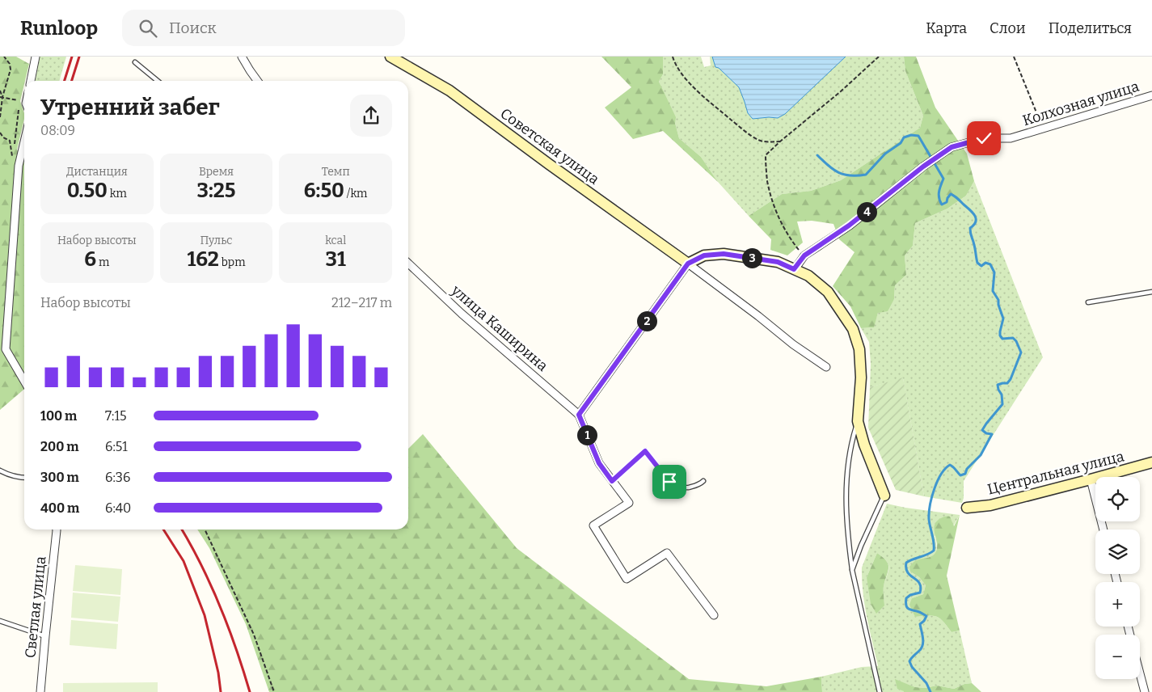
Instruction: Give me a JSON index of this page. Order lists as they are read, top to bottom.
{
  "streets": {
    "street": [
      "Колхозная улица",
      "Советская улица",
      "улица Каширина",
      "Центральная улица",
      "Светлая улица"
    ]
  },
  "page": {
    "header": "Runloop",
    "search": "Поиск",
    "nav": ["Карта", "Слои", "Поделиться"],
    "heading": ["Утренний забег", "08:09"],
    "stats": [
      ["Дистанция", "0.50 km"],
      ["Время", "3:25"],
      ["Темп", "6:50 /km"],
      ["Набор высоты", "6 m"],
      ["Пульс", "162 bpm"],
      ["kcal", "31"]
    ],
    "pins": [
      "4",
      "3",
      "2",
      "1"
    ],
    "chart": ["Набор высоты", "212–217 m"],
    "list": [
      {
        "name": "100 m",
        "note": "7:15"
      },
      {
        "name": "200 m",
        "note": "6:51"
      },
      {
        "name": "300 m",
        "note": "6:36"
      },
      {
        "name": "400 m",
        "note": "6:40"
      }
    ],
    "map_buttons": ["+", "−"]
  }
}
